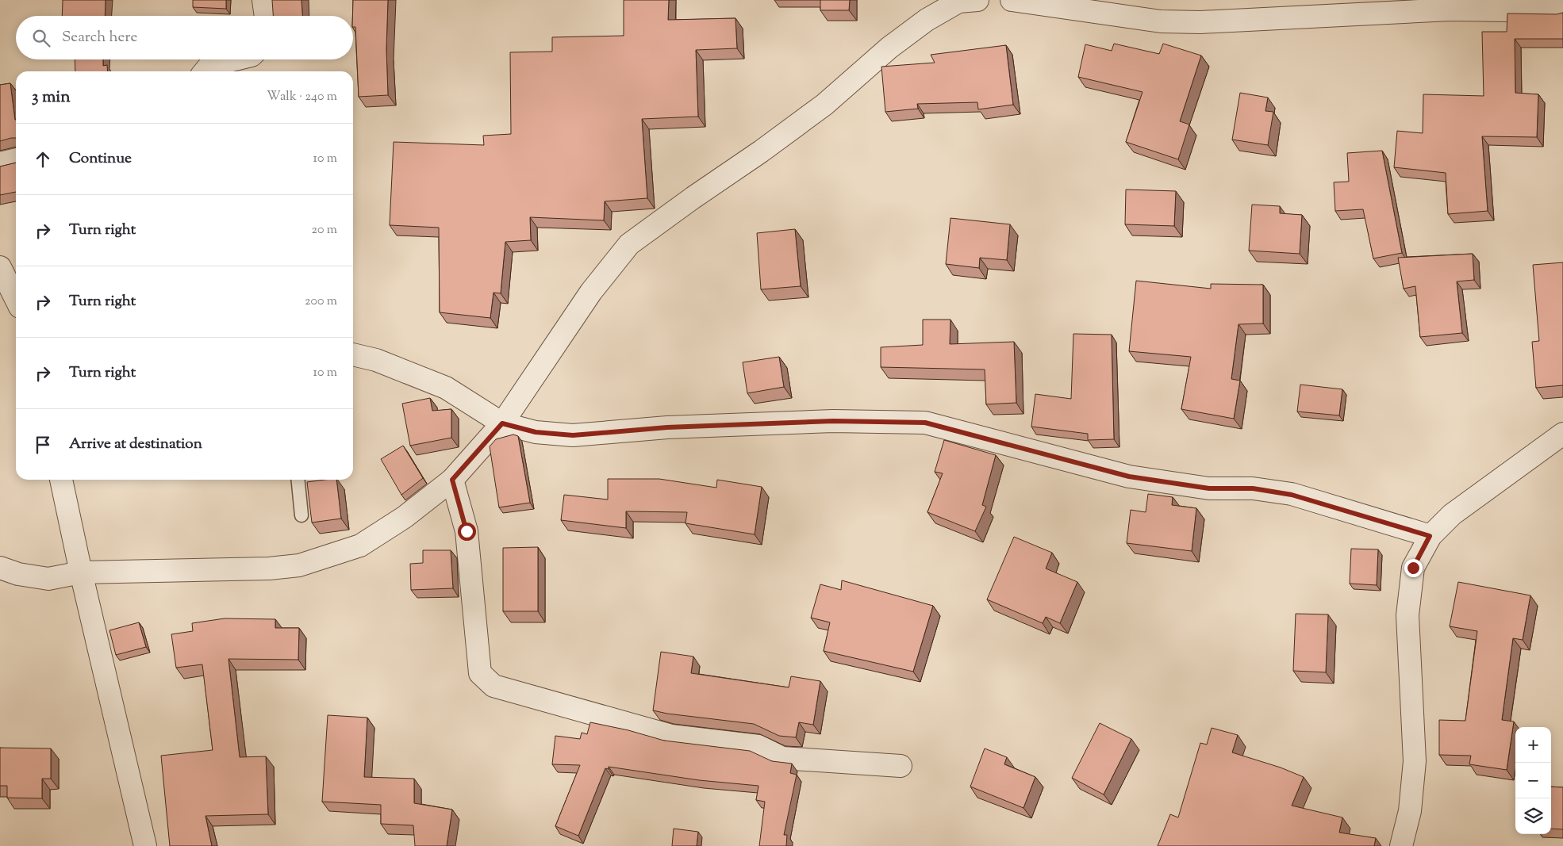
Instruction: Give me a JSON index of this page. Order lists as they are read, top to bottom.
{
  "page": {
    "search": "Search here",
    "heading": ["3 min", "Walk · 240 m"],
    "list": [
      ["Continue", "10 m"],
      ["Turn right", "20 m"],
      ["Turn right", "200 m"],
      ["Turn right", "10 m"],
      "Arrive at destination"
    ],
    "map_buttons": ["+", "−"]
  }
}
